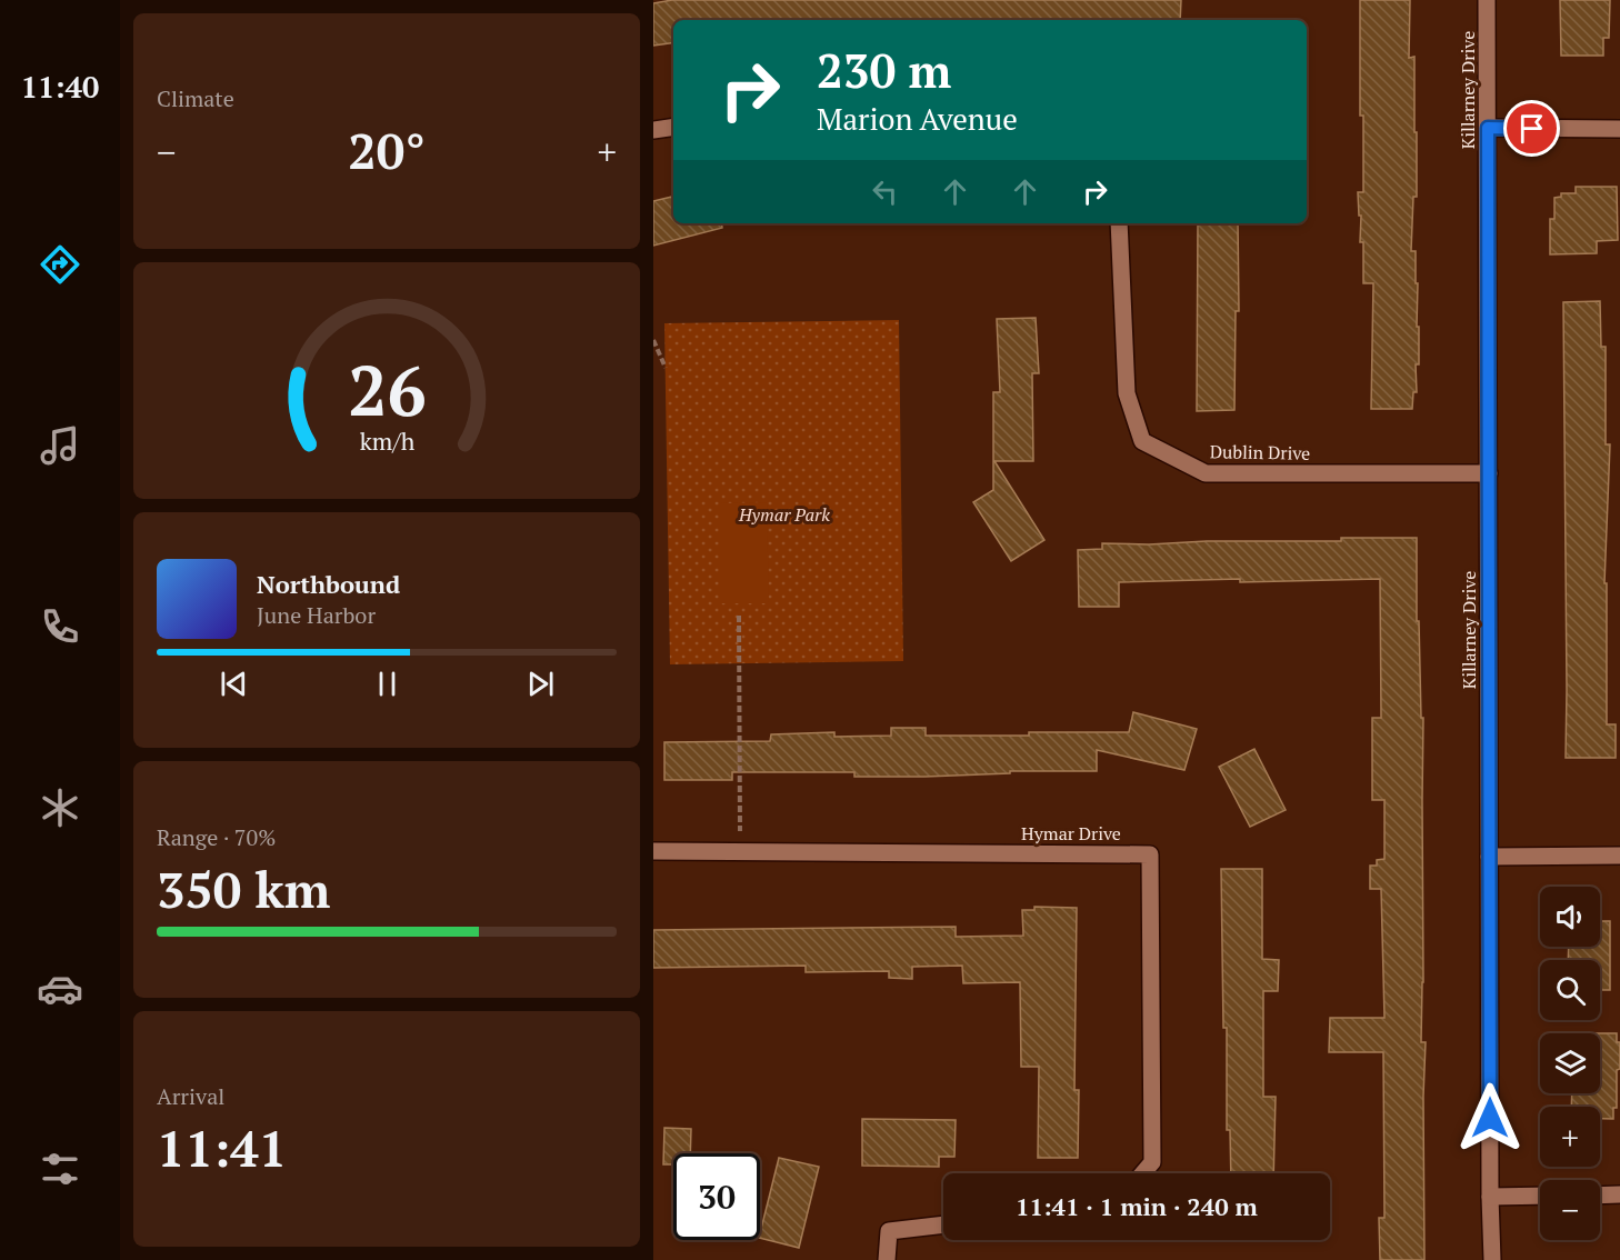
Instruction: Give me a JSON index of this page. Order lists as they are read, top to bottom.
{
  "streets": {
    "street": ["Killarney Drive", "Dublin Drive", "Hymar Drive"]
  },
  "crossings": [
    ["Killarney Drive", "Dublin Drive"]
  ],
  "parks": ["Hymar Park"],
  "page": {
    "tabs": "11:40",
    "tile": [
      "Climate",
      ["Range · 70%", "350 km"],
      ["Arrival", "11:41"]
    ],
    "turn": ["230 m", "Marion Avenue"],
    "heat": ["−", "20°", "+"],
    "song": ["Northbound", "June Harbor"],
    "map_buttons": ["+", "−"],
    "limit": "30",
    "trip": "11:41 · 1 min · 240 m",
    "gauge": ["26", "km/h"]
  }
}
